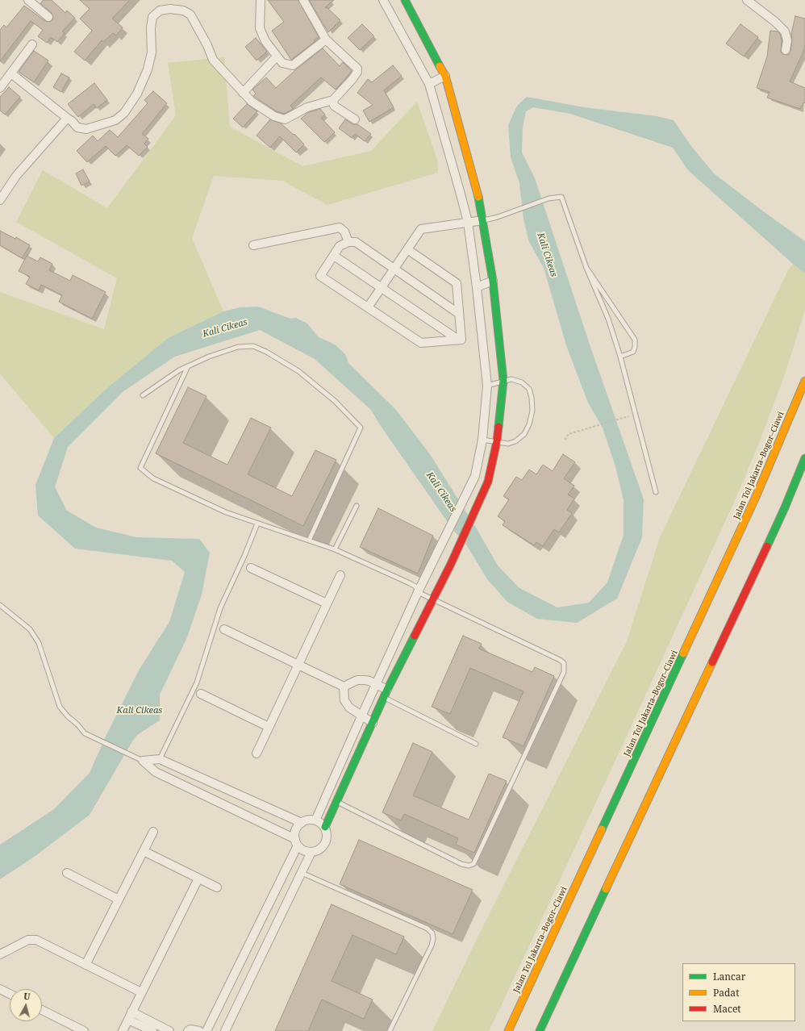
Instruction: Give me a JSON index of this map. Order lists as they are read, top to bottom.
{
  "streets": {
    "main road": ["Jalan Tol Jakarta–Bogor–Ciawi"]
  },
  "water": ["Kali Cikeas"],
  "legend": ["Lancar", "Padat", "Macet"],
  "north": "top"
}
